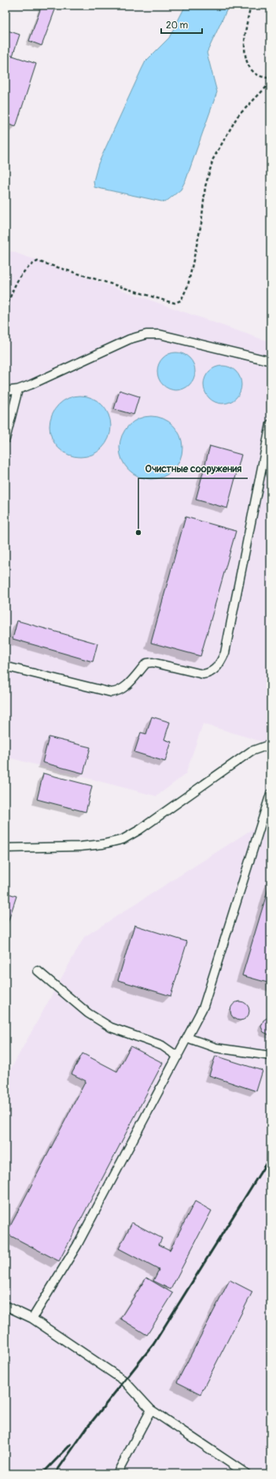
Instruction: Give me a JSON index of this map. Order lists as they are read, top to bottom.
{
  "places": ["Очистные сооружения"],
  "scale_bar": "20 m"
}
